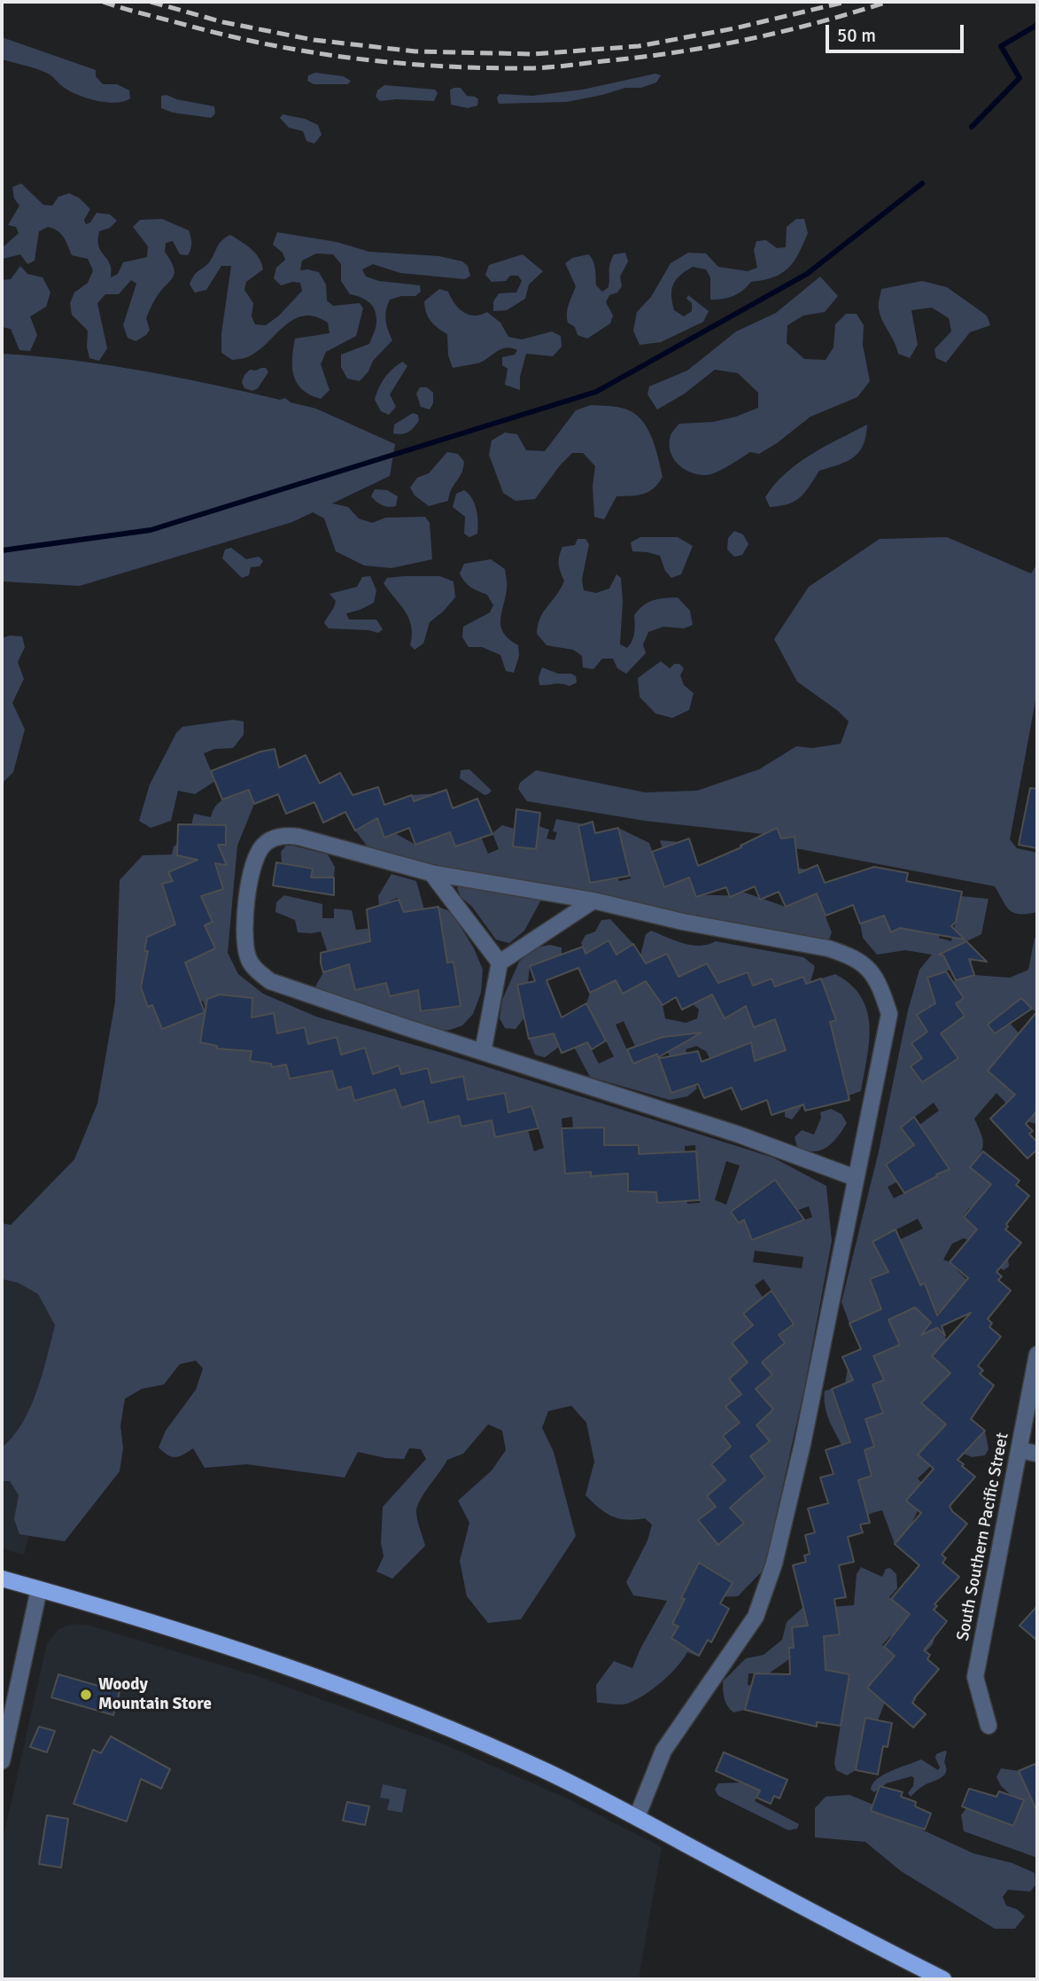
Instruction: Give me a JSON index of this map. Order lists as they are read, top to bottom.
{
  "streets": {
    "street": ["South Southern Pacific Street"]
  },
  "places": ["Woody Mountain Store"],
  "scale_bar": "50 m"
}
